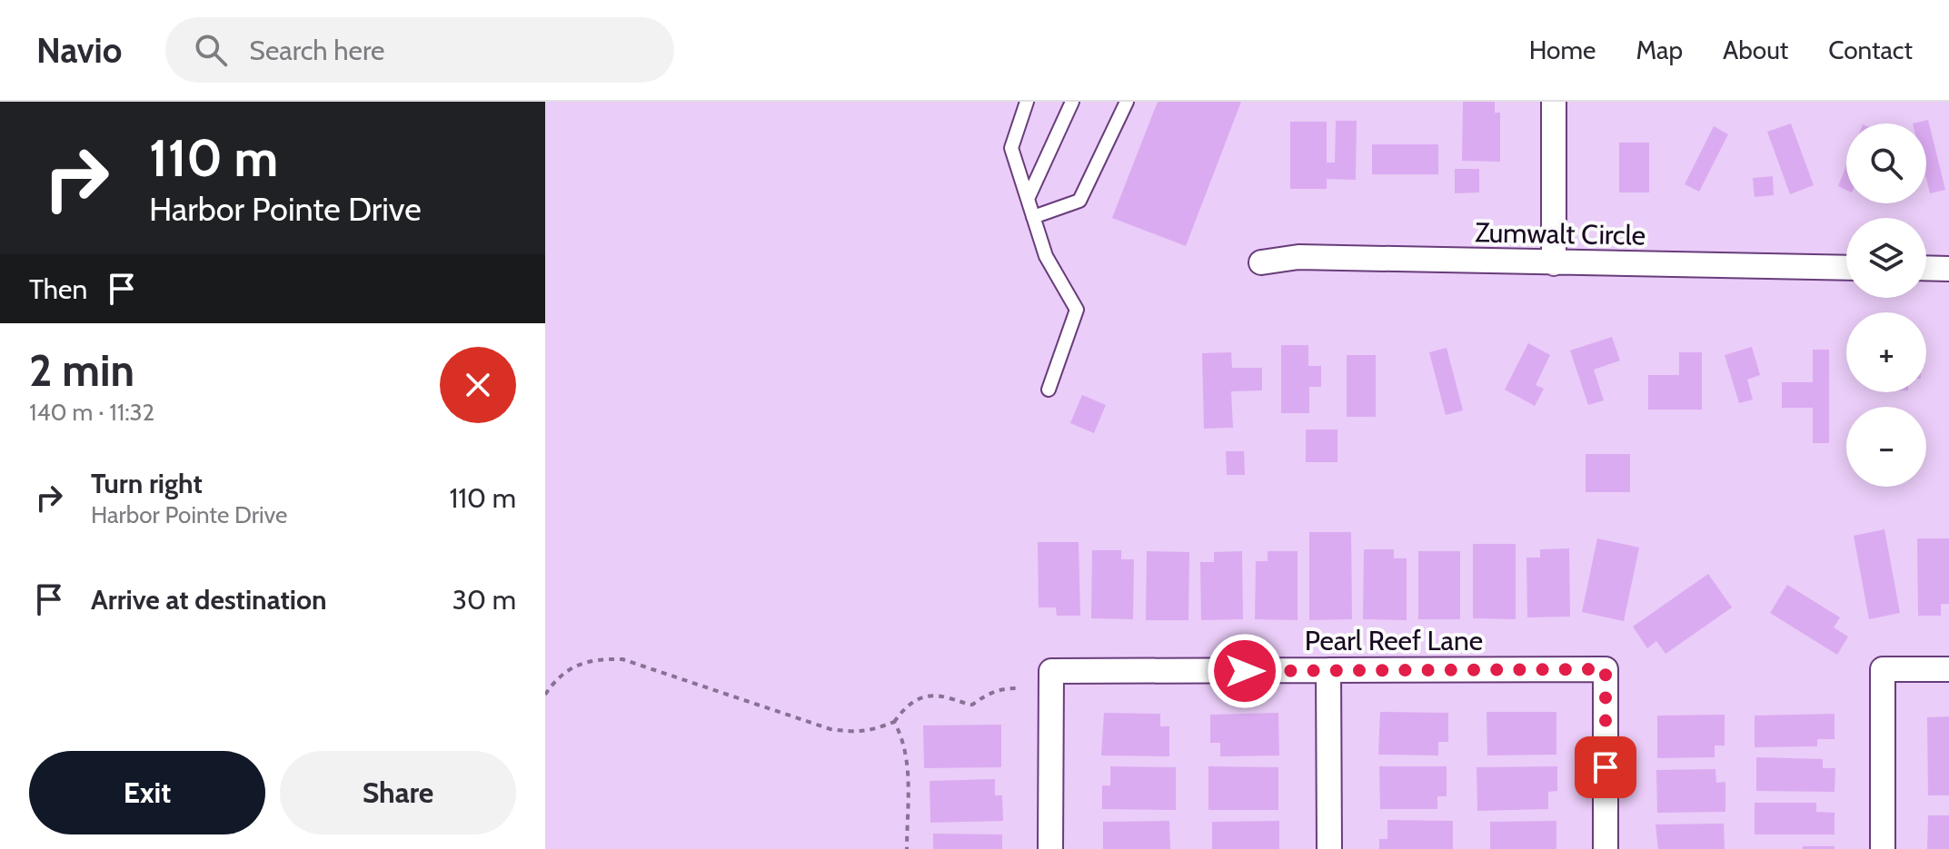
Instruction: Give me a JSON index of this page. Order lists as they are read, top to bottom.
{
  "streets": {
    "street": ["Zumwalt Circle", "Pearl Reef Lane"]
  },
  "page": {
    "header": "Navio",
    "search": "Search here",
    "nav": [
      "Home",
      "Map",
      "About",
      "Contact"
    ],
    "turn": ["110 m", "Harbor Pointe Drive"],
    "map_buttons": ["+", "−"],
    "then": "Then",
    "heading": ["2 min", "140 m · 11:32"],
    "list": [
      {
        "name": "Turn right",
        "note": "Harbor Pointe Drive",
        "value": "110 m"
      },
      {
        "name": "Arrive at destination",
        "value": "30 m"
      }
    ],
    "buttons": ["Exit", "Share"]
  }
}
